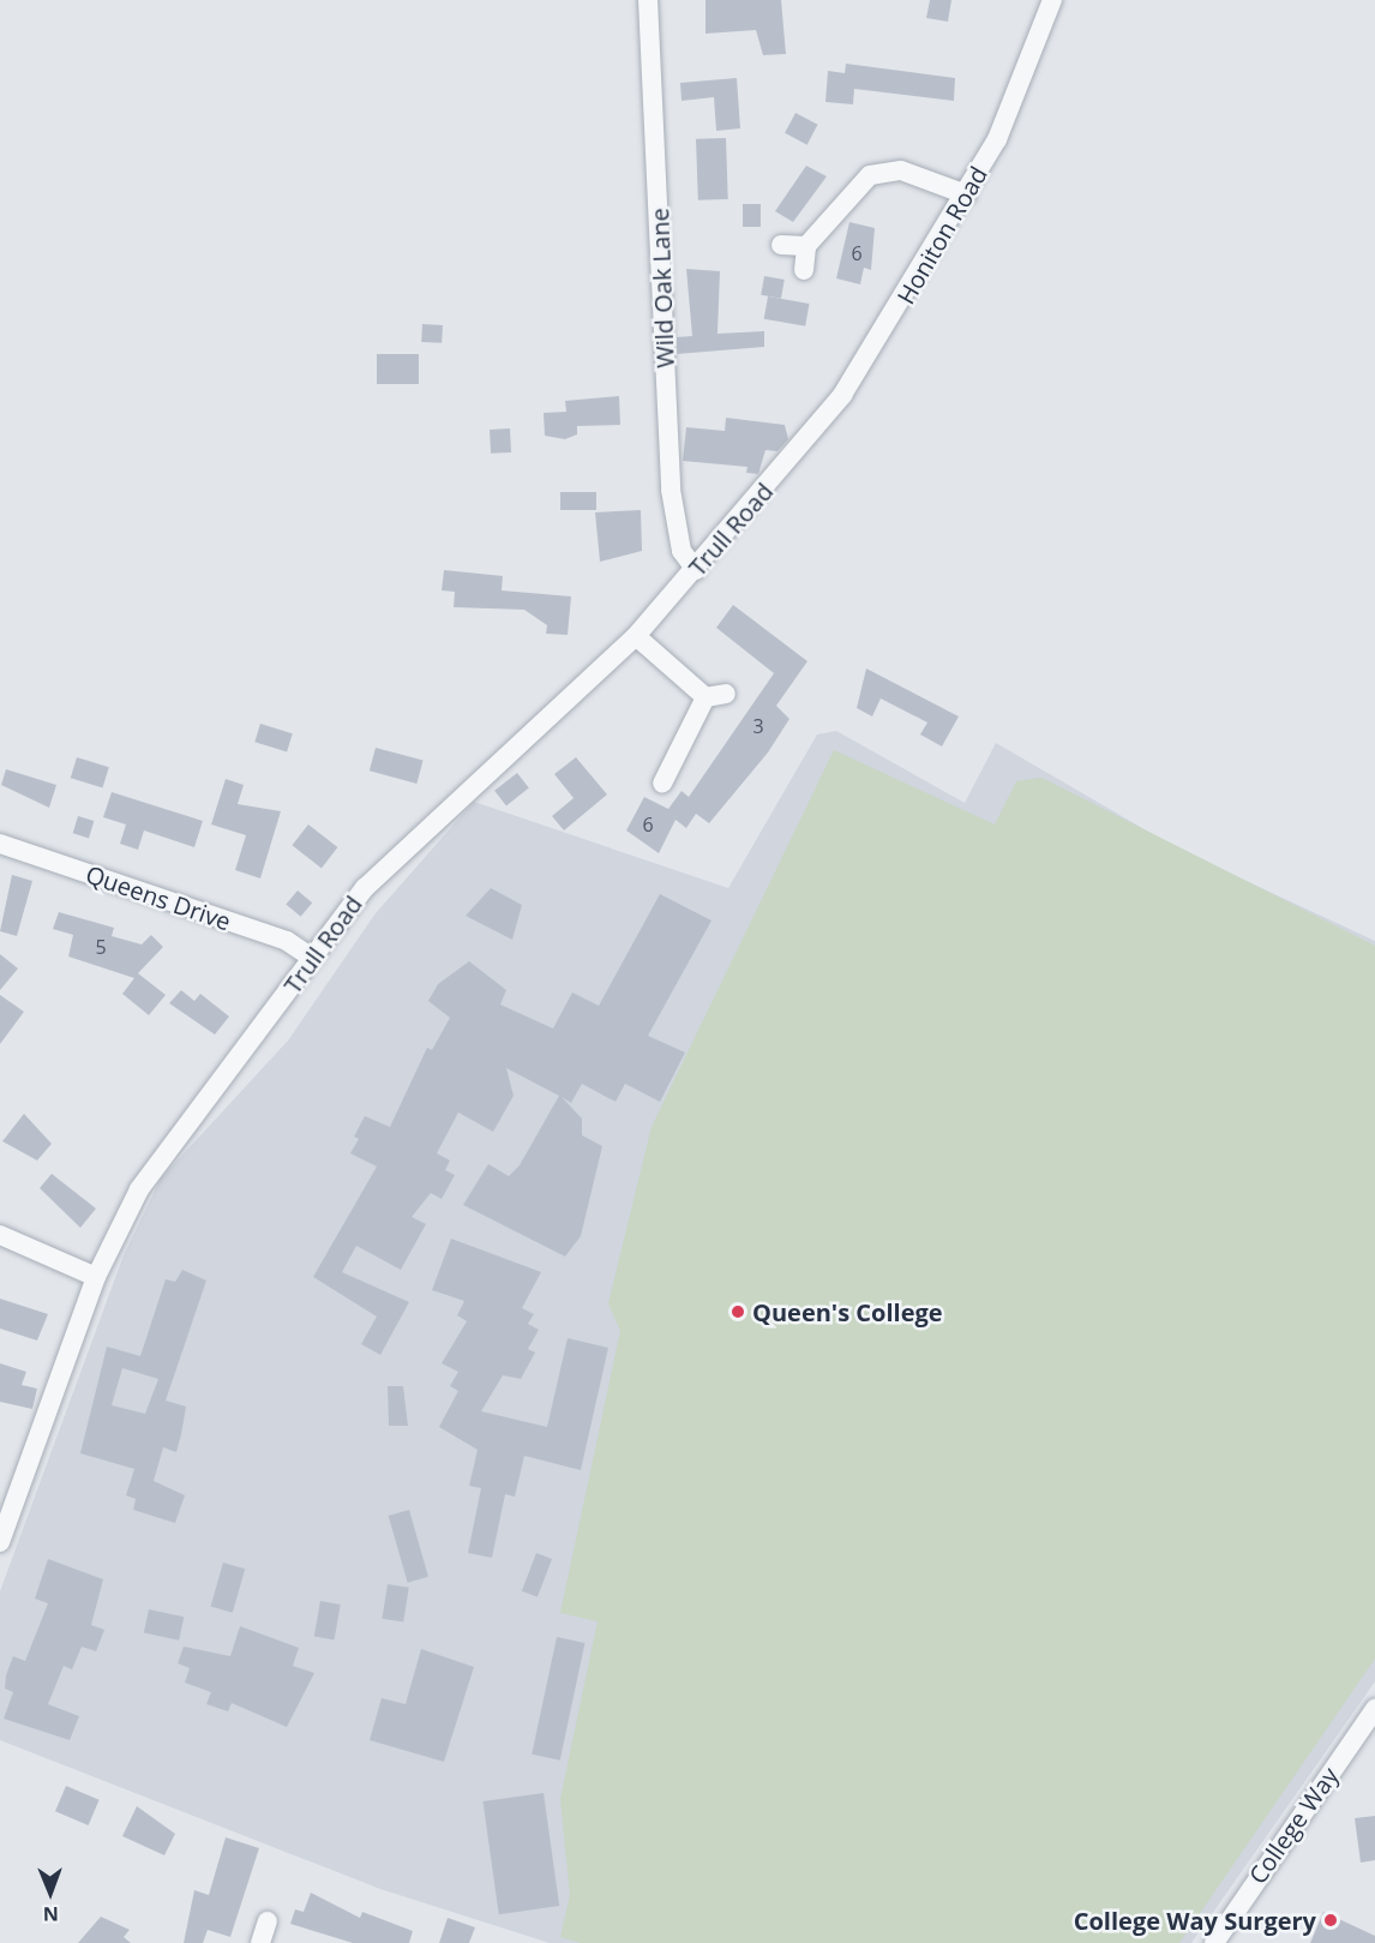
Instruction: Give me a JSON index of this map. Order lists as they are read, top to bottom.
{
  "streets": {
    "street": [
      "Honiton Road",
      "Wild Oak Lane",
      "Trull Road",
      "Queens Drive",
      "College Way"
    ]
  },
  "crossings": [
    ["Honiton Road", "Trull Road"],
    ["Wild Oak Lane", "Trull Road"],
    ["Trull Road", "Queens Drive"]
  ],
  "places": ["Queen's College", "College Way Surgery"],
  "house_numbers": [
    "6",
    "3",
    "6",
    "5"
  ],
  "north": "bottom"
}
